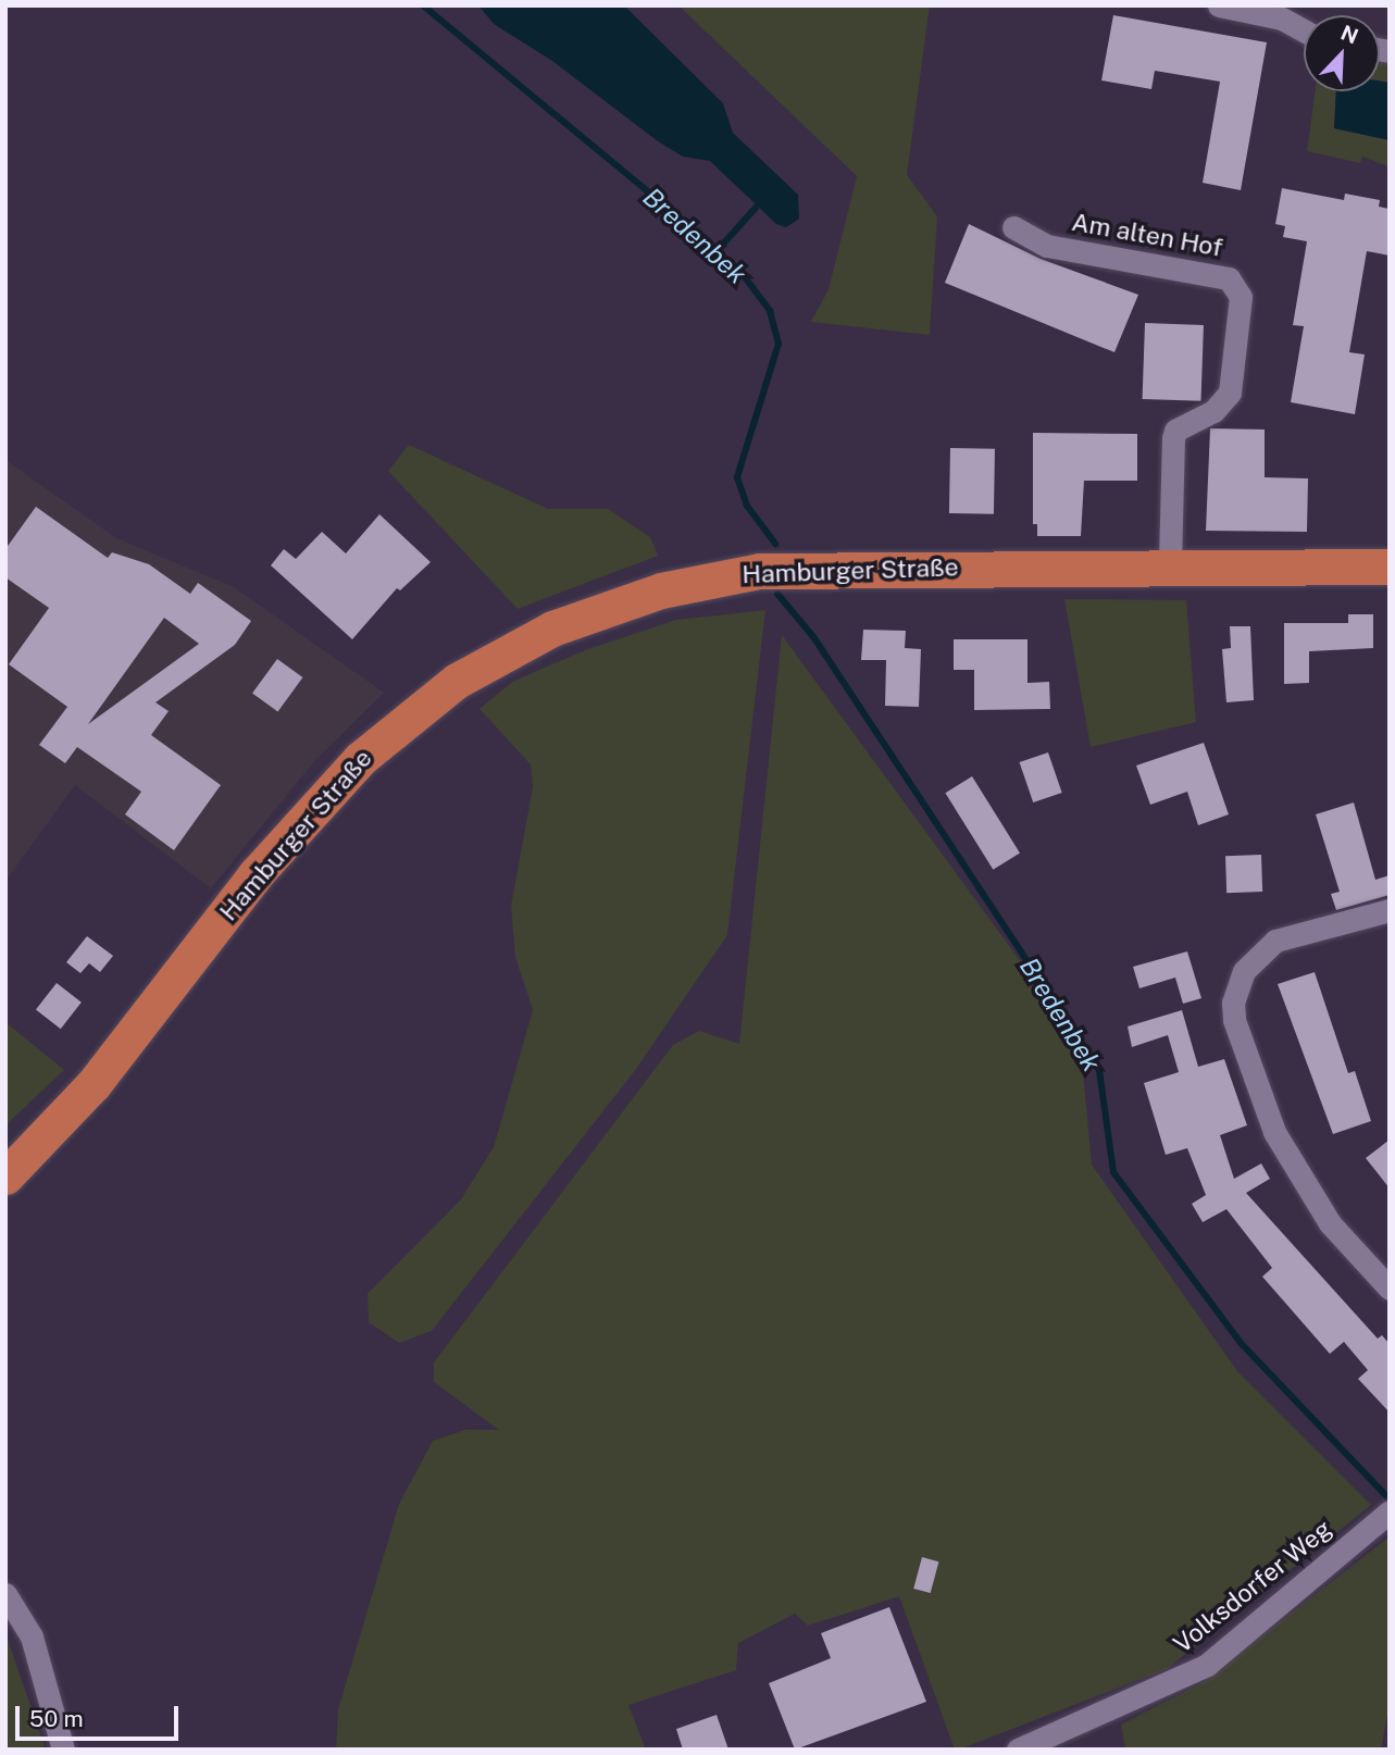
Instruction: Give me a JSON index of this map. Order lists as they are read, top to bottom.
{
  "streets": {
    "main road": ["Hamburger Straße"],
    "street": ["Am alten Hof", "Volksdorfer Weg"]
  },
  "crossings": [
    ["Am alten Hof", "Hamburger Straße"]
  ],
  "water": ["Bredenbek"],
  "scale_bar": "50 m",
  "north": "top right"
}
